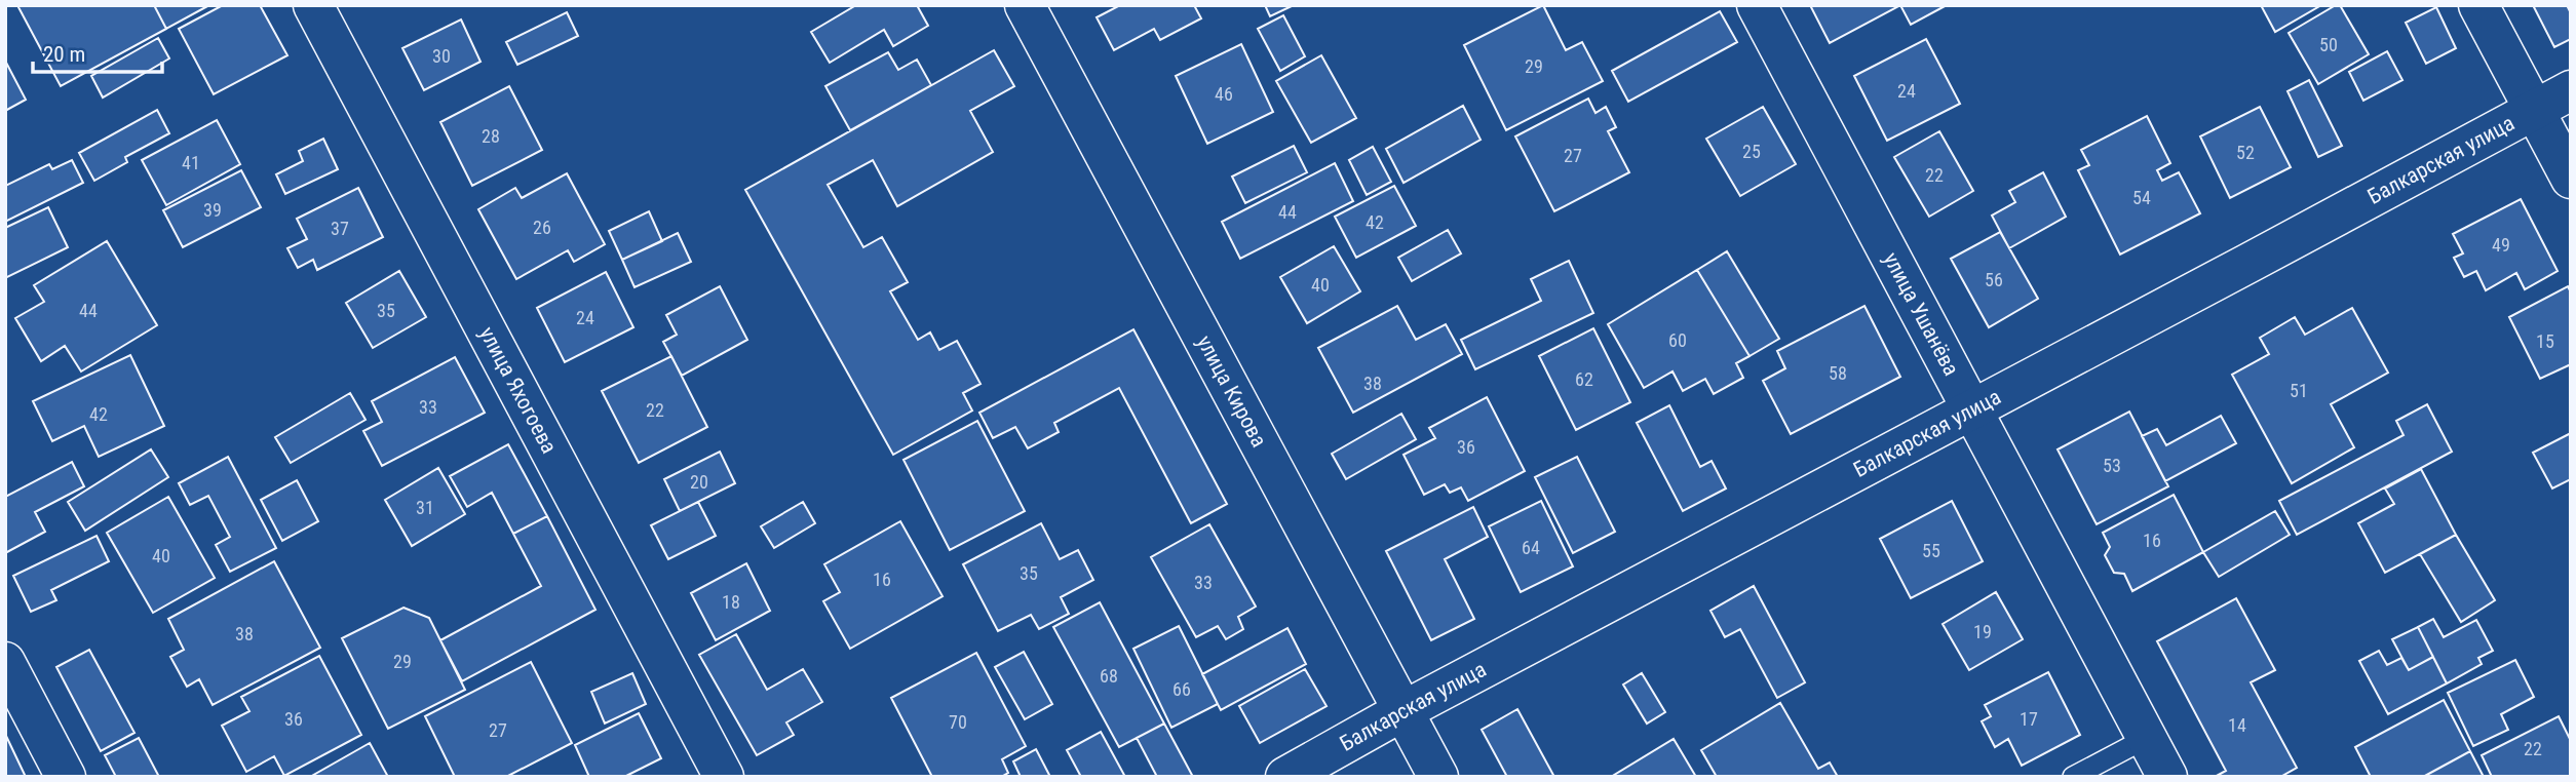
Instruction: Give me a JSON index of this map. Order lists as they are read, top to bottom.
{
  "streets": {
    "street": [
      "Балкарская улица",
      "улица Ушанёва",
      "улица Яхогоева",
      "улица Кирова"
    ]
  },
  "crossings": [
    ["Балкарская улица", "улица Ушанёва"],
    ["Балкарская улица", "улица Кирова"]
  ],
  "house_numbers": [
    "50",
    "30",
    "29",
    "24",
    "46",
    "28",
    "25",
    "52",
    "27",
    "41",
    "22",
    "54",
    "39",
    "44",
    "42",
    "26",
    "37",
    "49",
    "56",
    "40",
    "44",
    "35",
    "24",
    "60",
    "15",
    "58",
    "62",
    "38",
    "51",
    "33",
    "22",
    "42",
    "36",
    "53",
    "20",
    "31",
    "16",
    "64",
    "55",
    "40",
    "35",
    "16",
    "33",
    "18",
    "19",
    "38",
    "29",
    "68",
    "66",
    "36",
    "17",
    "70",
    "14",
    "27",
    "22"
  ],
  "scale_bar": "20 m"
}
